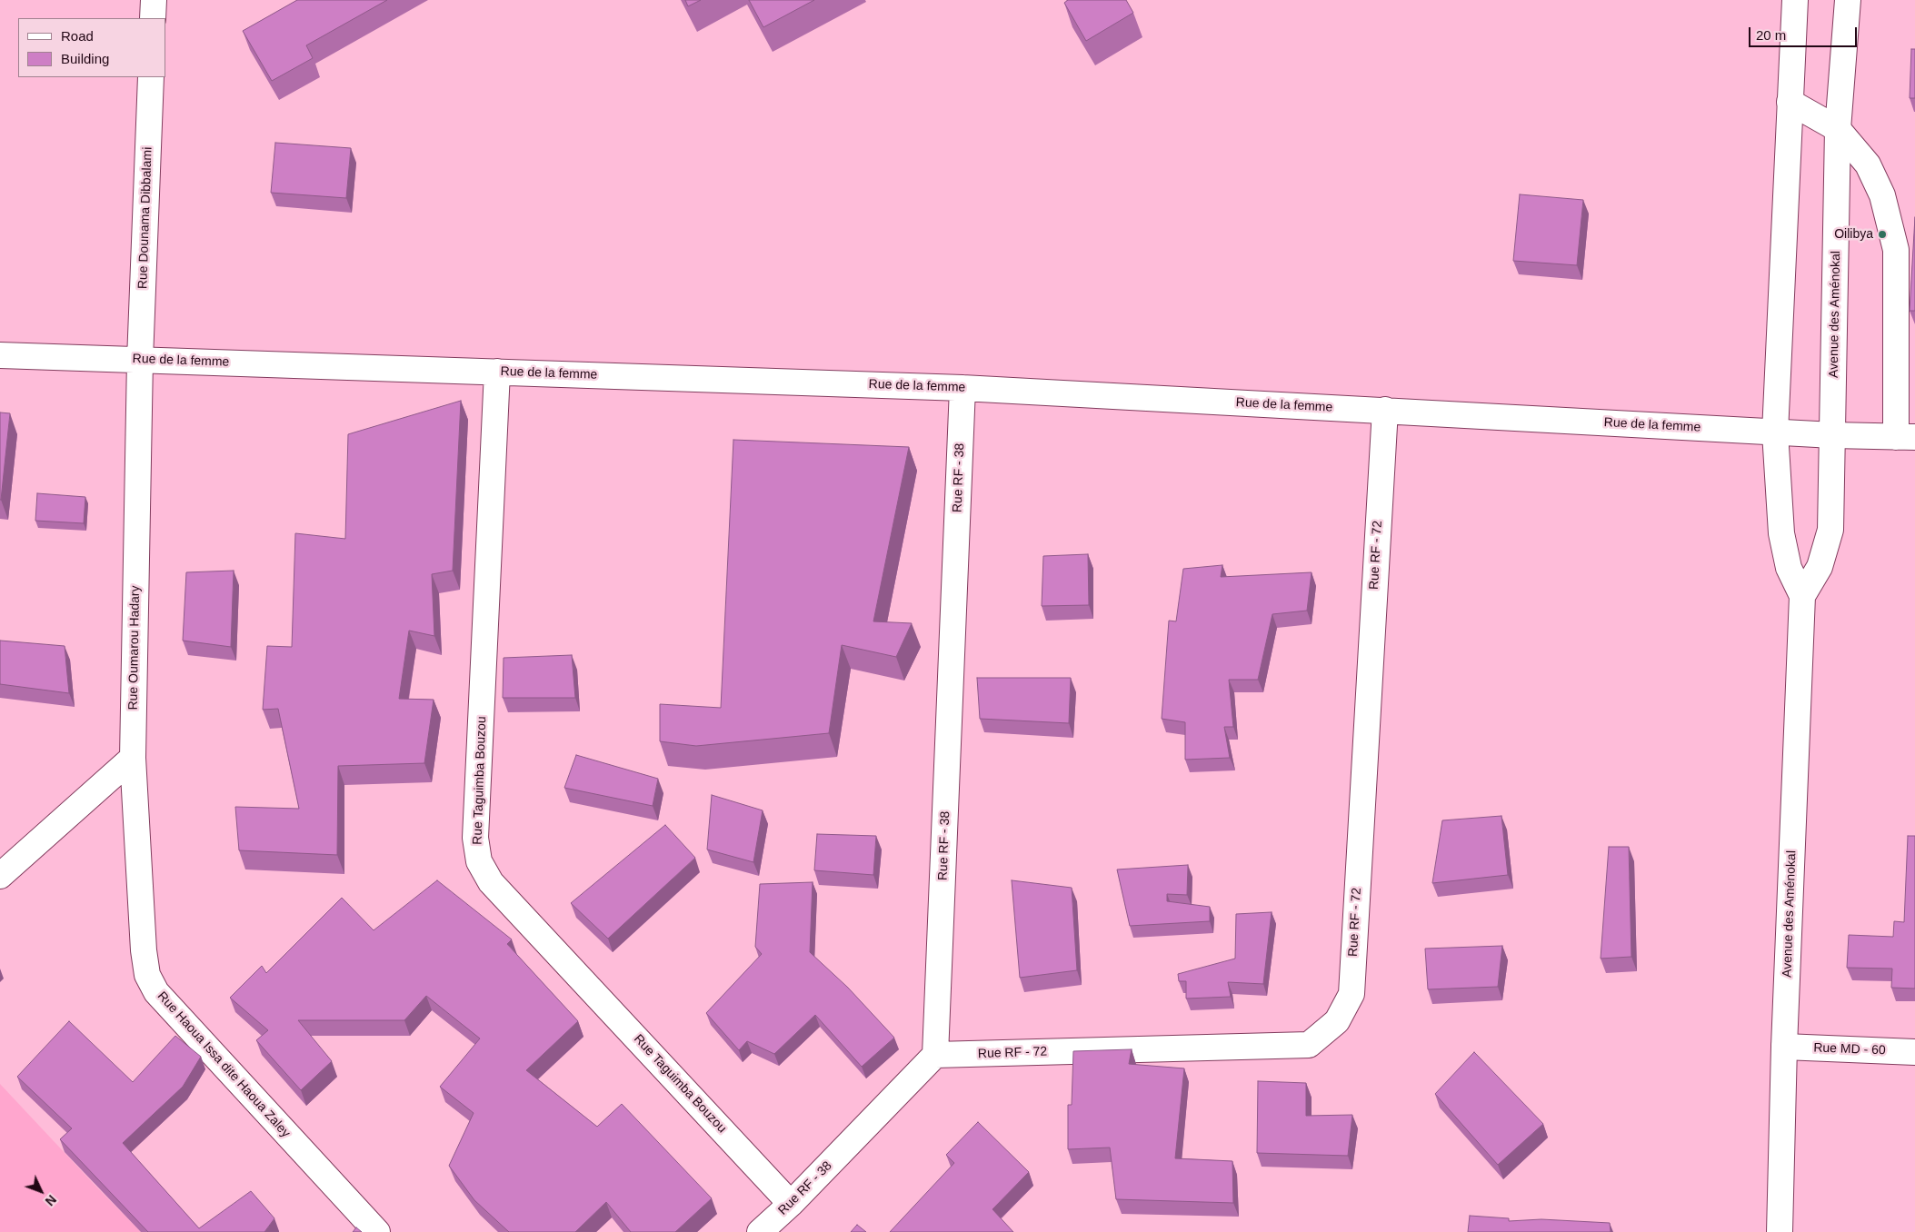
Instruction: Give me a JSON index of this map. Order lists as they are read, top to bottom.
{
  "streets": {
    "street": [
      "Rue Dounama Dibbalami",
      "Avenue des Aménokal",
      "Rue de la femme",
      "Rue RF - 38",
      "Rue RF - 72",
      "Rue Oumarou Hadary",
      "Rue Taguimba Bouzou",
      "Rue MD - 60",
      "Rue Haoua Issa dite Haoua Zaley"
    ]
  },
  "crossings": [
    ["Rue Dounama Dibbalami", "Rue de la femme"],
    ["Rue Dounama Dibbalami", "Rue Oumarou Hadary"],
    ["Avenue des Aménokal", "Rue de la femme"],
    ["Avenue des Aménokal", "Rue MD - 60"],
    ["Rue de la femme", "Rue RF - 38"],
    ["Rue de la femme", "Rue RF - 72"],
    ["Rue de la femme", "Rue Oumarou Hadary"],
    ["Rue de la femme", "Rue Taguimba Bouzou"],
    ["Rue RF - 38", "Rue RF - 72"],
    ["Rue RF - 38", "Rue Taguimba Bouzou"],
    ["Rue Oumarou Hadary", "Rue Haoua Issa dite Haoua Zaley"]
  ],
  "places": ["Oilibya"],
  "legend": ["Road", "Building"],
  "scale_bar": "20 m",
  "north": "bottom right"
}
